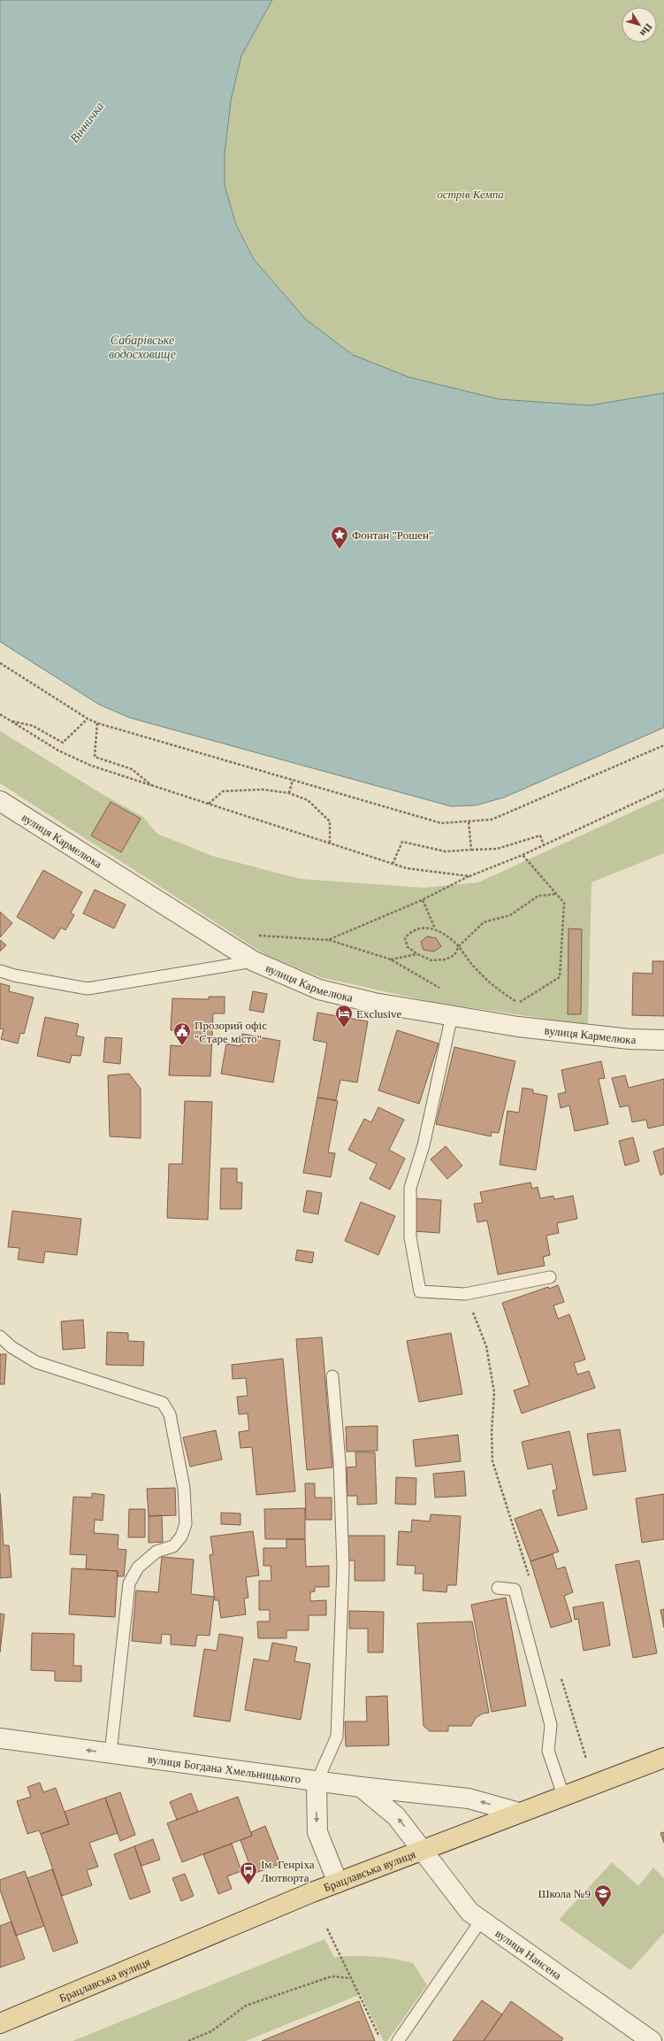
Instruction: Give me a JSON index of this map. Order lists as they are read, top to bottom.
{
  "streets": {
    "main road": ["Брацлавська вулиця"],
    "street": ["вулиця Кармелюка", "вулиця Богдана Хмельницького", "вулиця Нансена"]
  },
  "crossings": [
    ["вулиця Богдана Хмельницького", "Брацлавська вулиця"],
    ["Брацлавська вулиця", "вулиця Нансена"]
  ],
  "one_way": ["вулиця Богдана Хмельницького"],
  "water": ["Вінничка", "Сабарівське водосховище"],
  "parks": ["острів Кемпа"],
  "places": {
    "place": ["Фонтан \"Рошен\""],
    "hotel": ["Exclusive"],
    "public building": ["Прозорий офіс \"Старе місто\""],
    "bus stop": ["Ім. Генріха Лютворта"],
    "school or university": ["Школа №9"]
  },
  "north": "bottom right"
}
